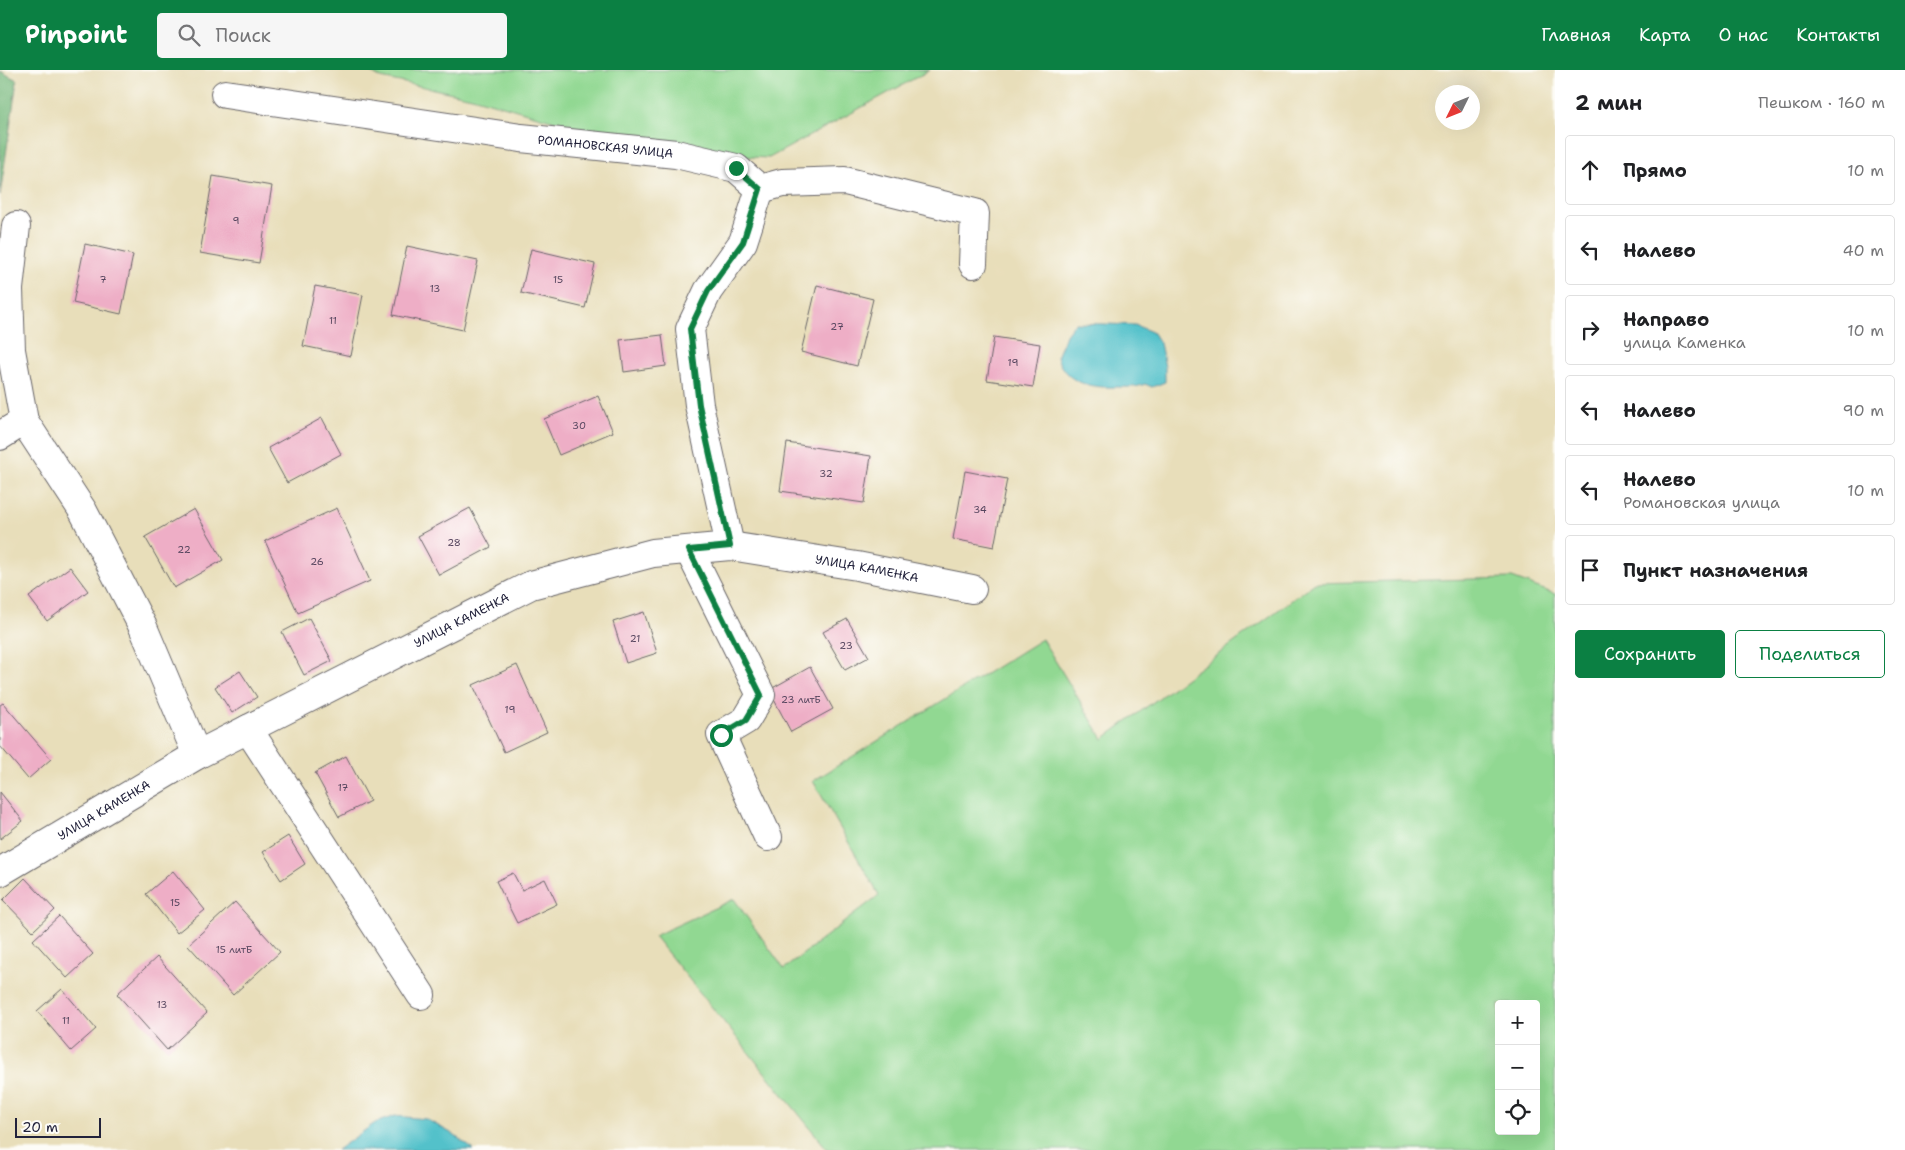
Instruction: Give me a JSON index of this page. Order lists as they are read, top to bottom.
{
  "streets": {
    "street": ["РОМАНОВСКАЯ УЛИЦА", "УЛИЦА КАМЕНКА"]
  },
  "house_numbers": [
    "9",
    "7",
    "15",
    "13",
    "11",
    "27",
    "19",
    "30",
    "32",
    "34",
    "28",
    "22",
    "26",
    "21",
    "23",
    "23 литБ",
    "19",
    "17",
    "15",
    "15 литБ",
    "13",
    "11"
  ],
  "scale_bar": "20 m",
  "north": "bottom left",
  "page": {
    "header": "Pinpoint",
    "search": "Поиск",
    "nav": [
      "Главная",
      "Карта",
      "О нас",
      "Контакты"
    ],
    "heading": ["2 мин", "Пешком · 160 m"],
    "list": [
      ["Прямо", "10 m"],
      ["Налево", "40 m"],
      ["Направо", "улица Каменка", "10 m"],
      ["Налево", "90 m"],
      ["Налево", "Романовская улица", "10 m"],
      "Пункт назначения"
    ],
    "buttons": ["Сохранить", "Поделиться"],
    "map_buttons": ["+", "−"],
    "scale": "20 m"
  }
}
